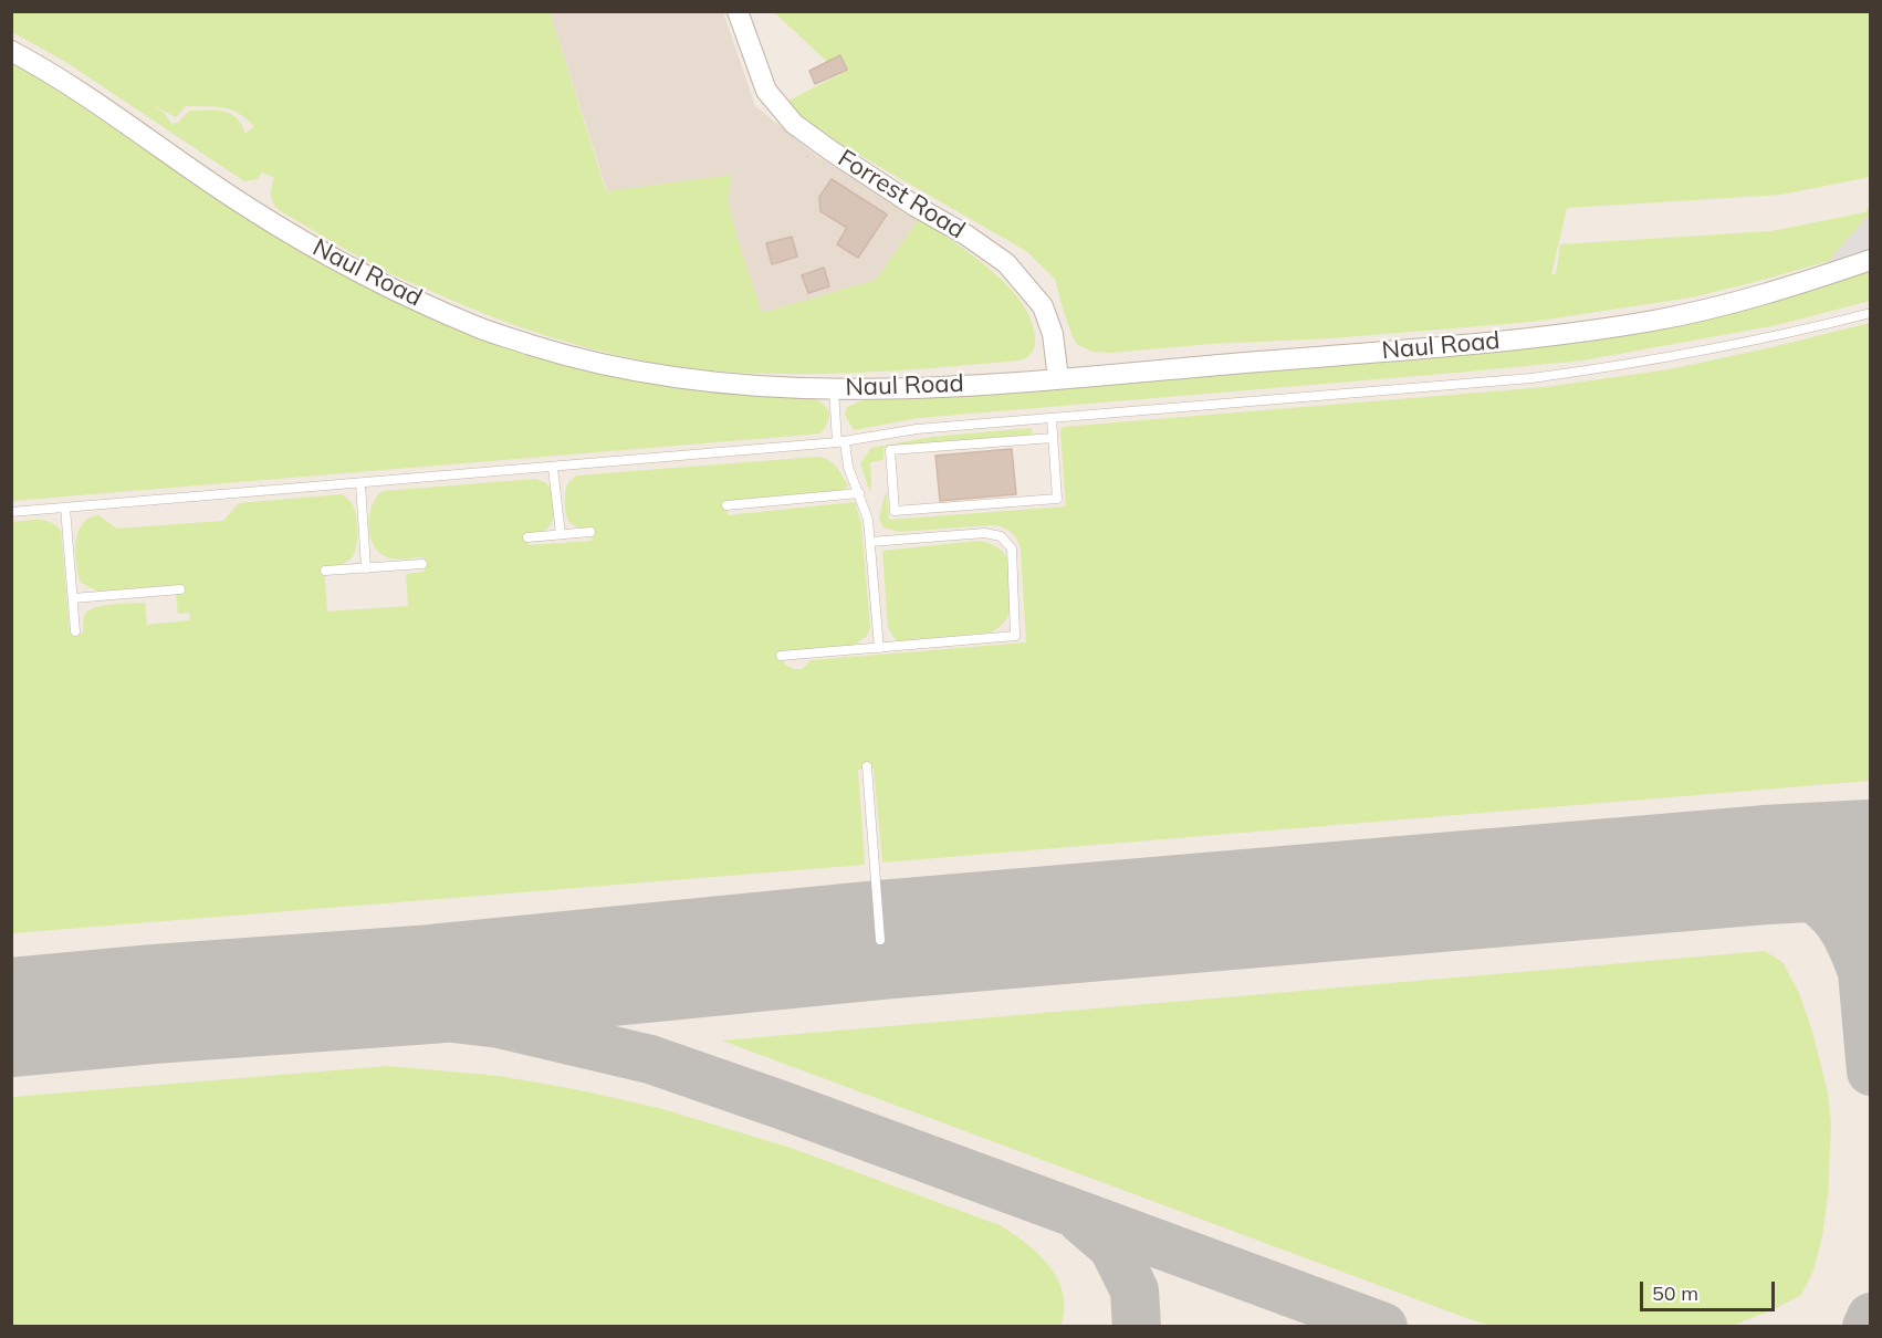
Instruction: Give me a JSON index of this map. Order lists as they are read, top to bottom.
{
  "streets": {
    "street": ["Forrest Road", "Naul Road"]
  },
  "crossings": [
    ["Forrest Road", "Naul Road"]
  ],
  "scale_bar": "50 m"
}
